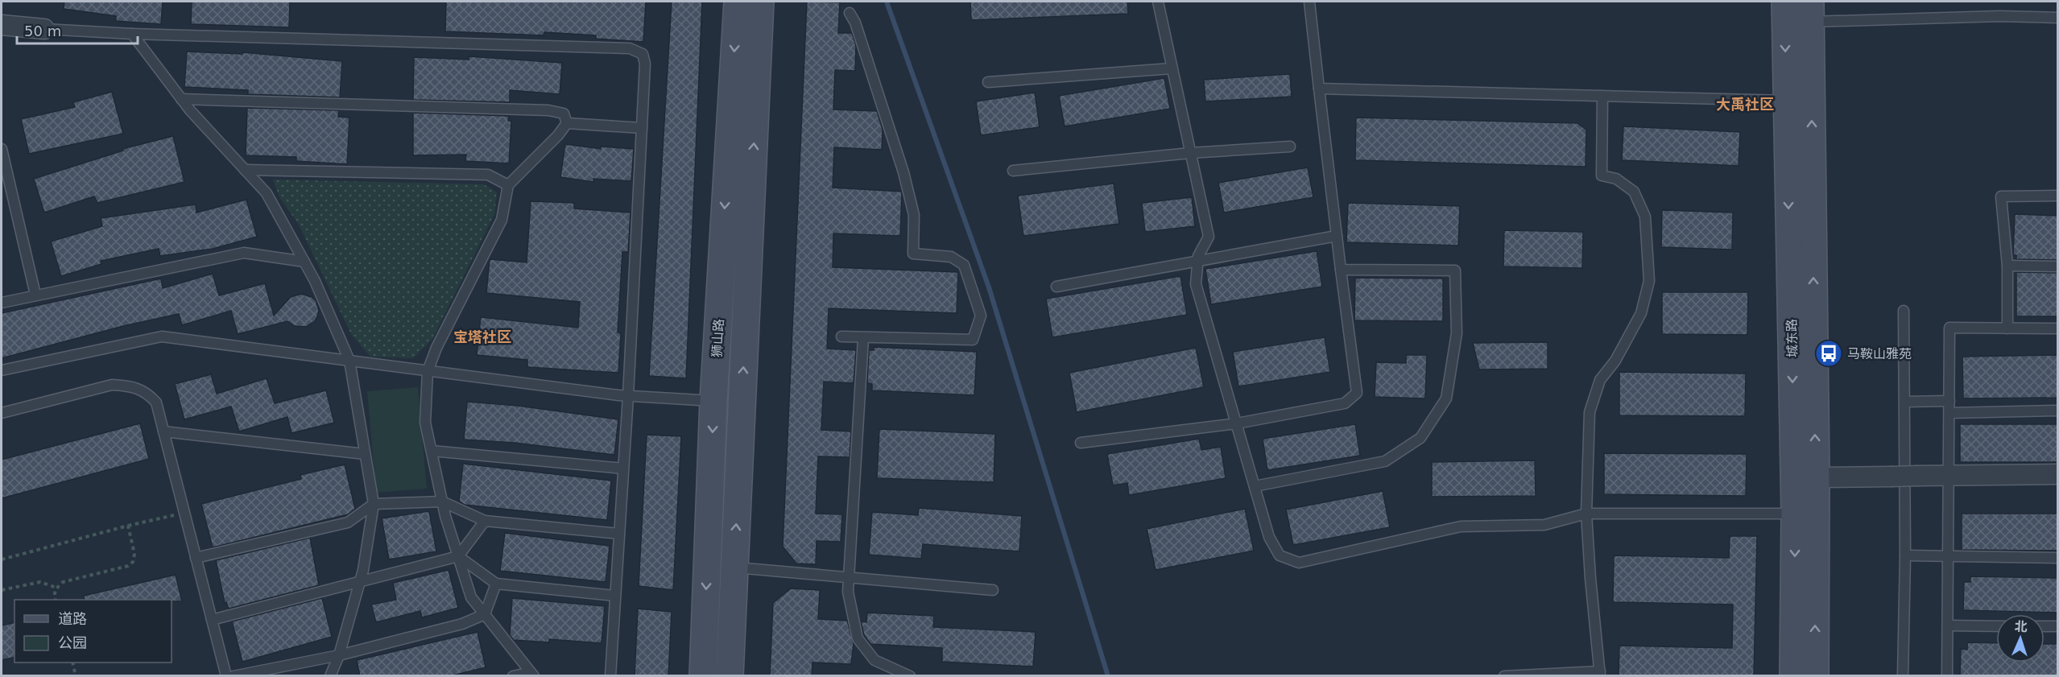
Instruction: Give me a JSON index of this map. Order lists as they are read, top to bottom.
{
  "streets": {
    "main road": ["狮山路", "城东路"]
  },
  "districts": ["大禹社区", "宝塔社区"],
  "places": {
    "bus stop": ["马鞍山雅苑"]
  },
  "legend": ["道路", "公园"],
  "scale_bar": "50 m",
  "north": "top"
}
